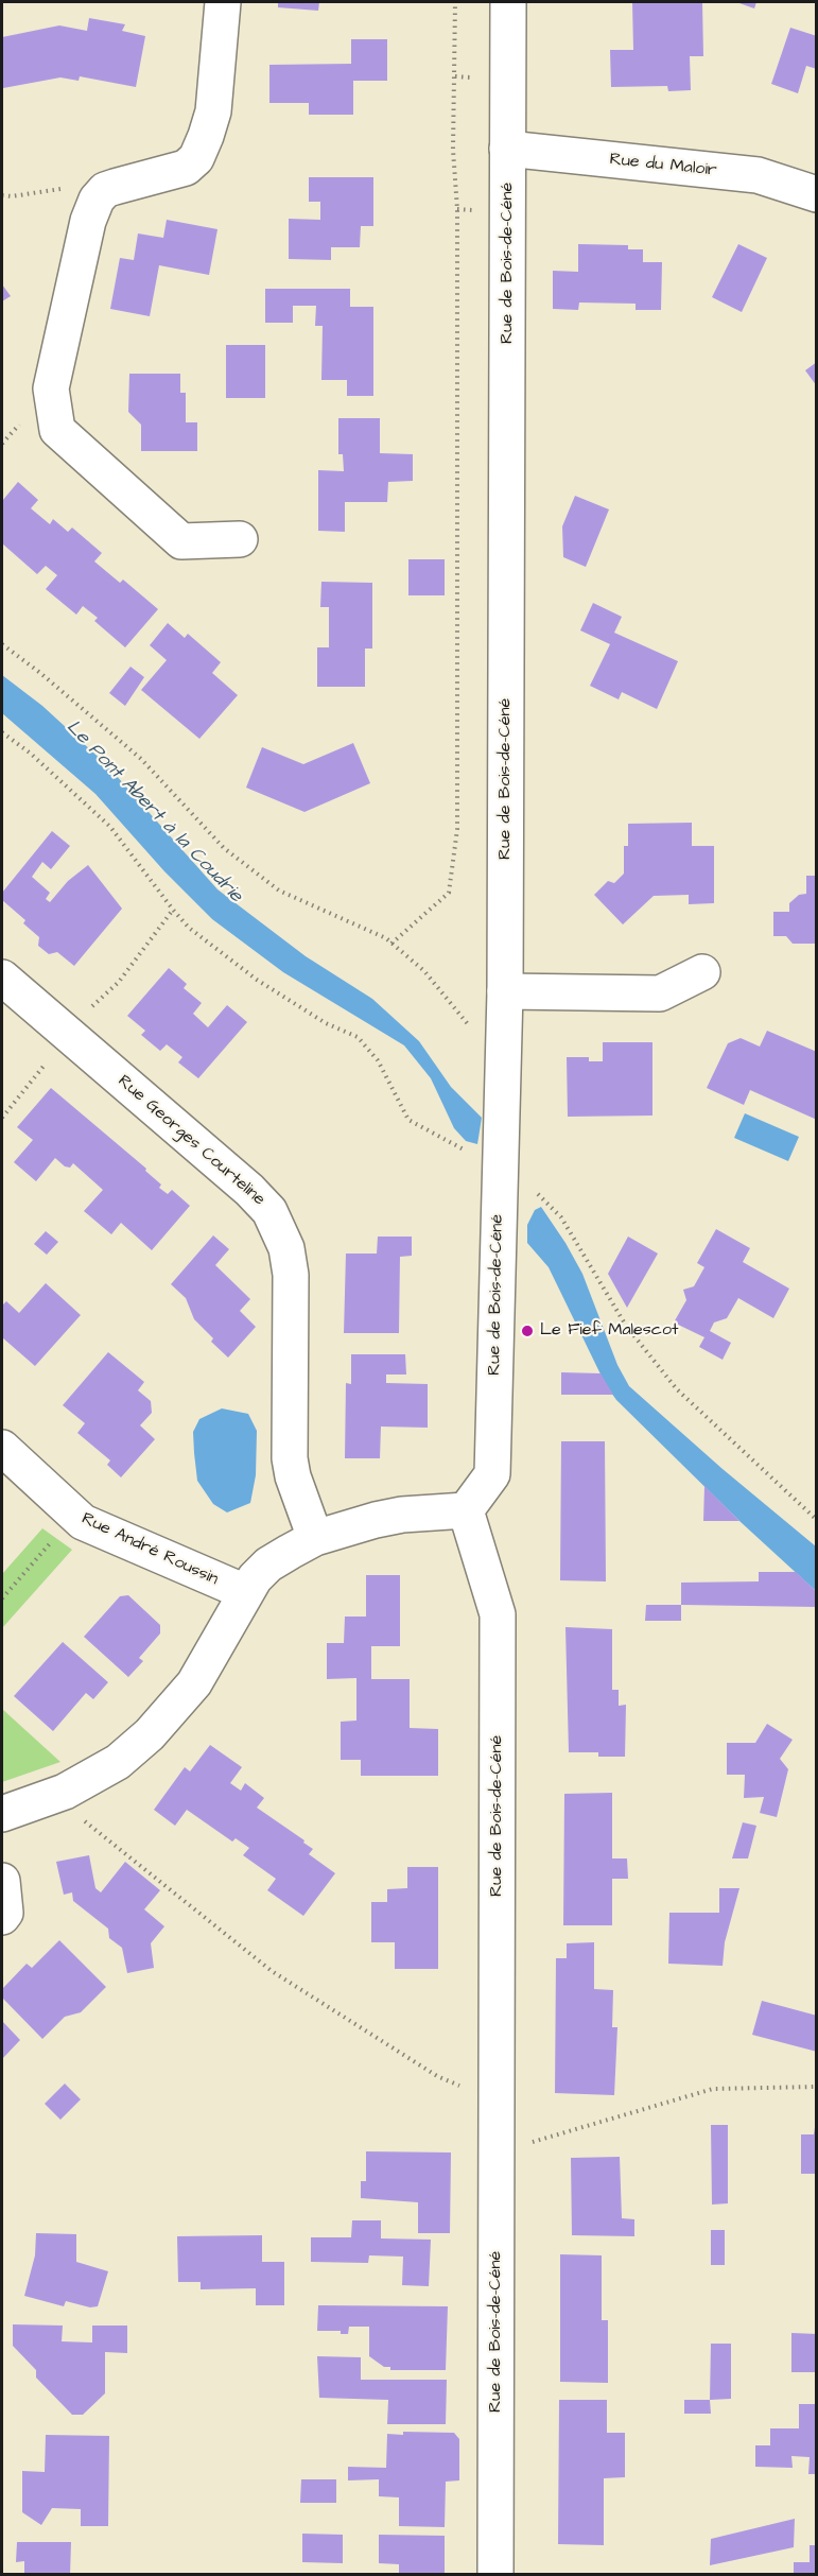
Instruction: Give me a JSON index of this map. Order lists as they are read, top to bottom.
{
  "streets": {
    "street": [
      "Rue du Maloir",
      "Rue de Bois-de-Céné",
      "Rue Georges Courteline",
      "Rue André Roussin"
    ]
  },
  "crossings": [
    ["Rue du Maloir", "Rue de Bois-de-Céné"]
  ],
  "water": ["Le Pont Abert à la Coudrie"],
  "places": ["Le Fief Malescot"]
}
